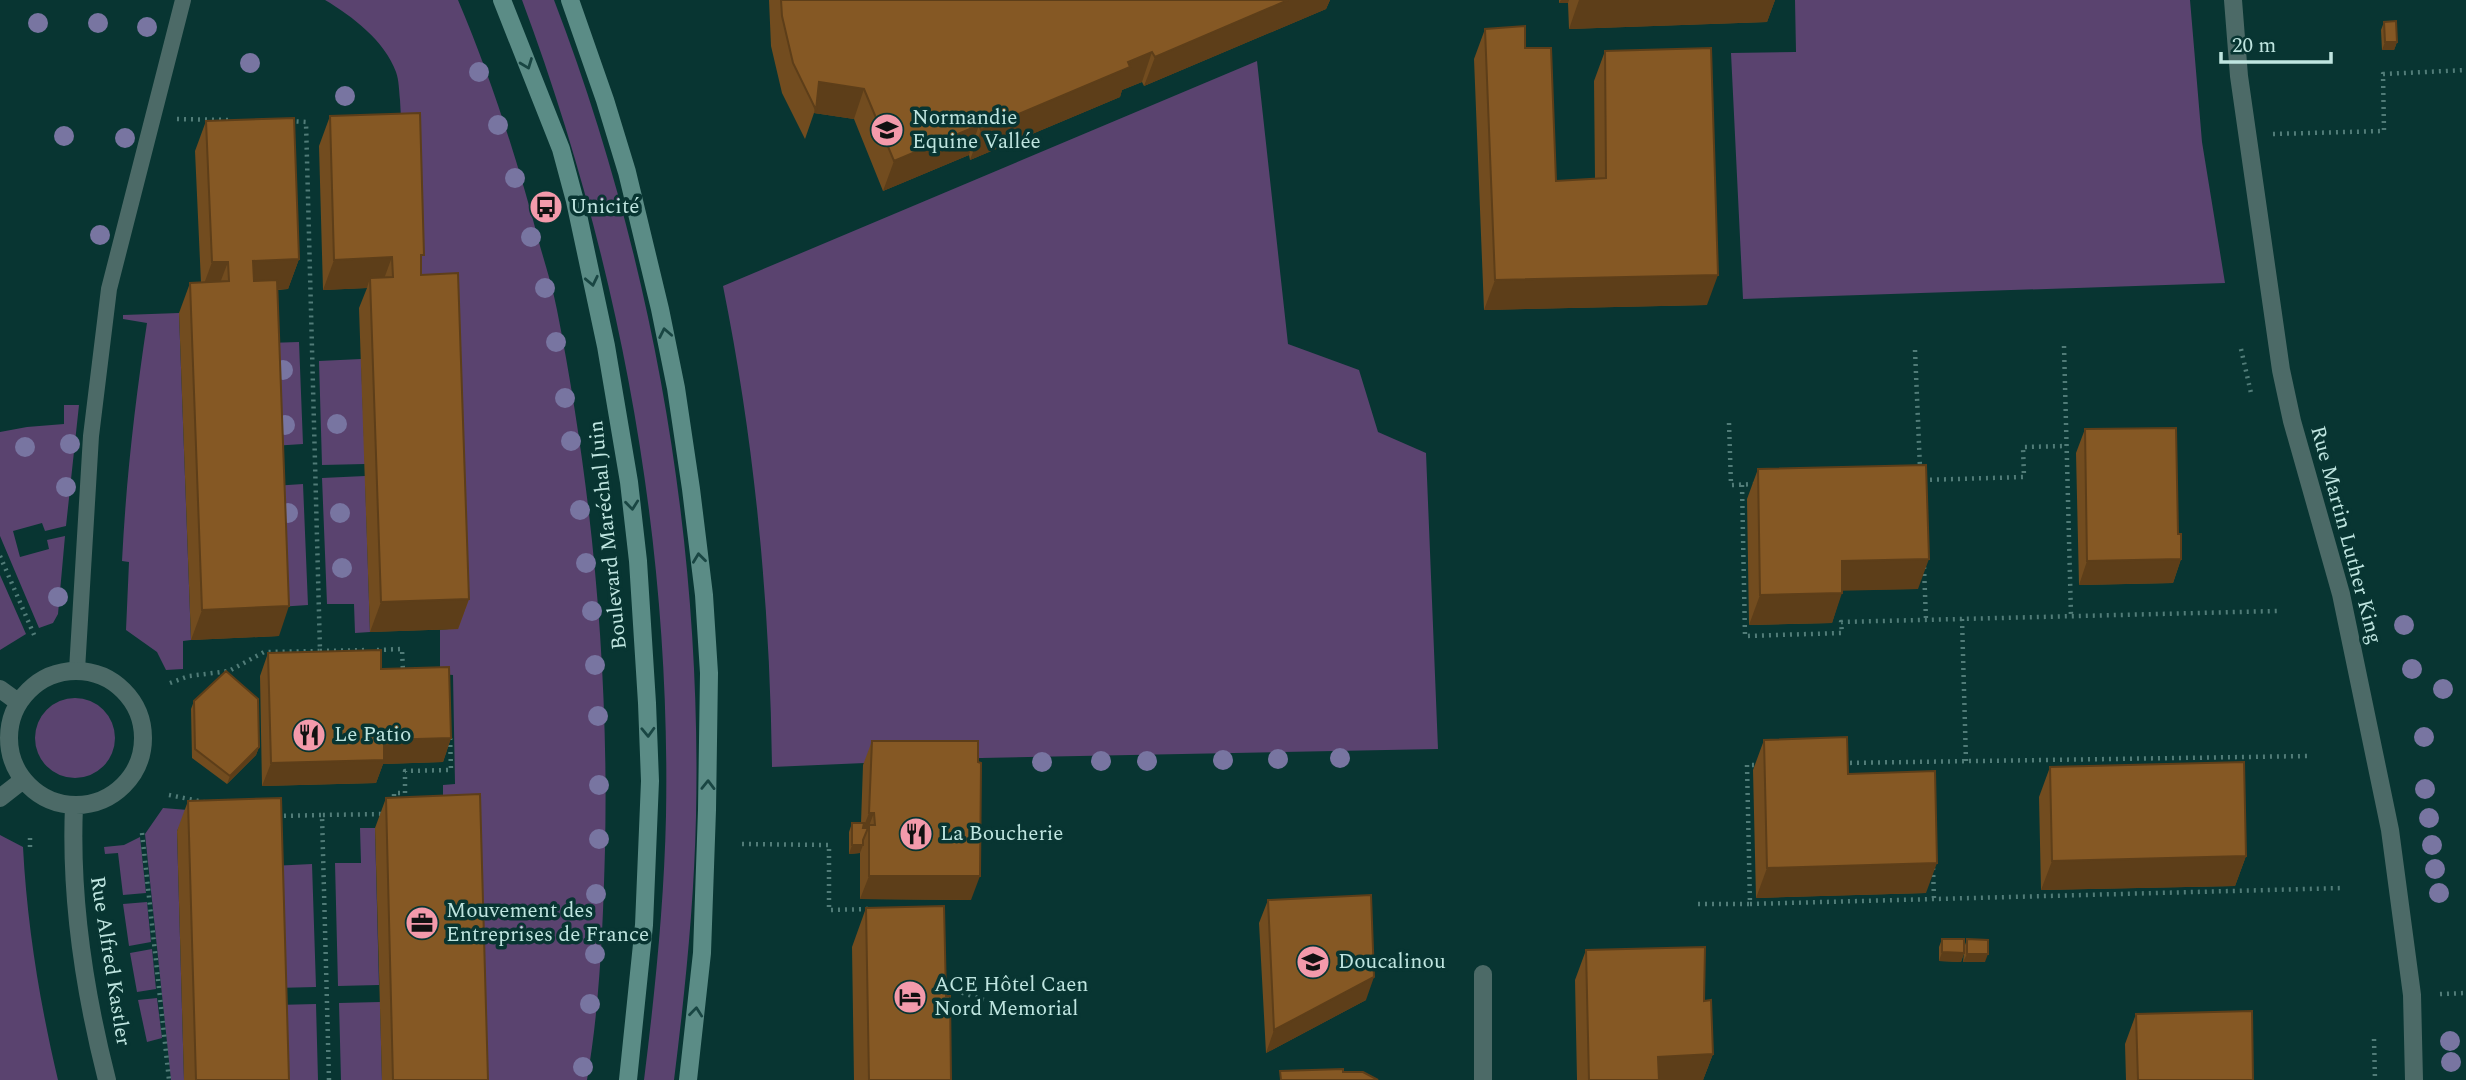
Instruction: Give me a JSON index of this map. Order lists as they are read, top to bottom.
{
  "streets": {
    "main road": ["Boulevard Maréchal Juin"],
    "street": ["Rue Martin Luther King", "Rue Alfred Kastler"]
  },
  "places": {
    "school or university": ["Normandie Equine Vallée", "Doucalinou"],
    "bus stop": ["Unicité"],
    "restaurant": ["Le Patio", "La Boucherie"],
    "office": ["Mouvement des Entreprises de France"],
    "hotel": ["ACE Hôtel Caen Nord Memorial"]
  },
  "scale_bar": "20 m"
}
